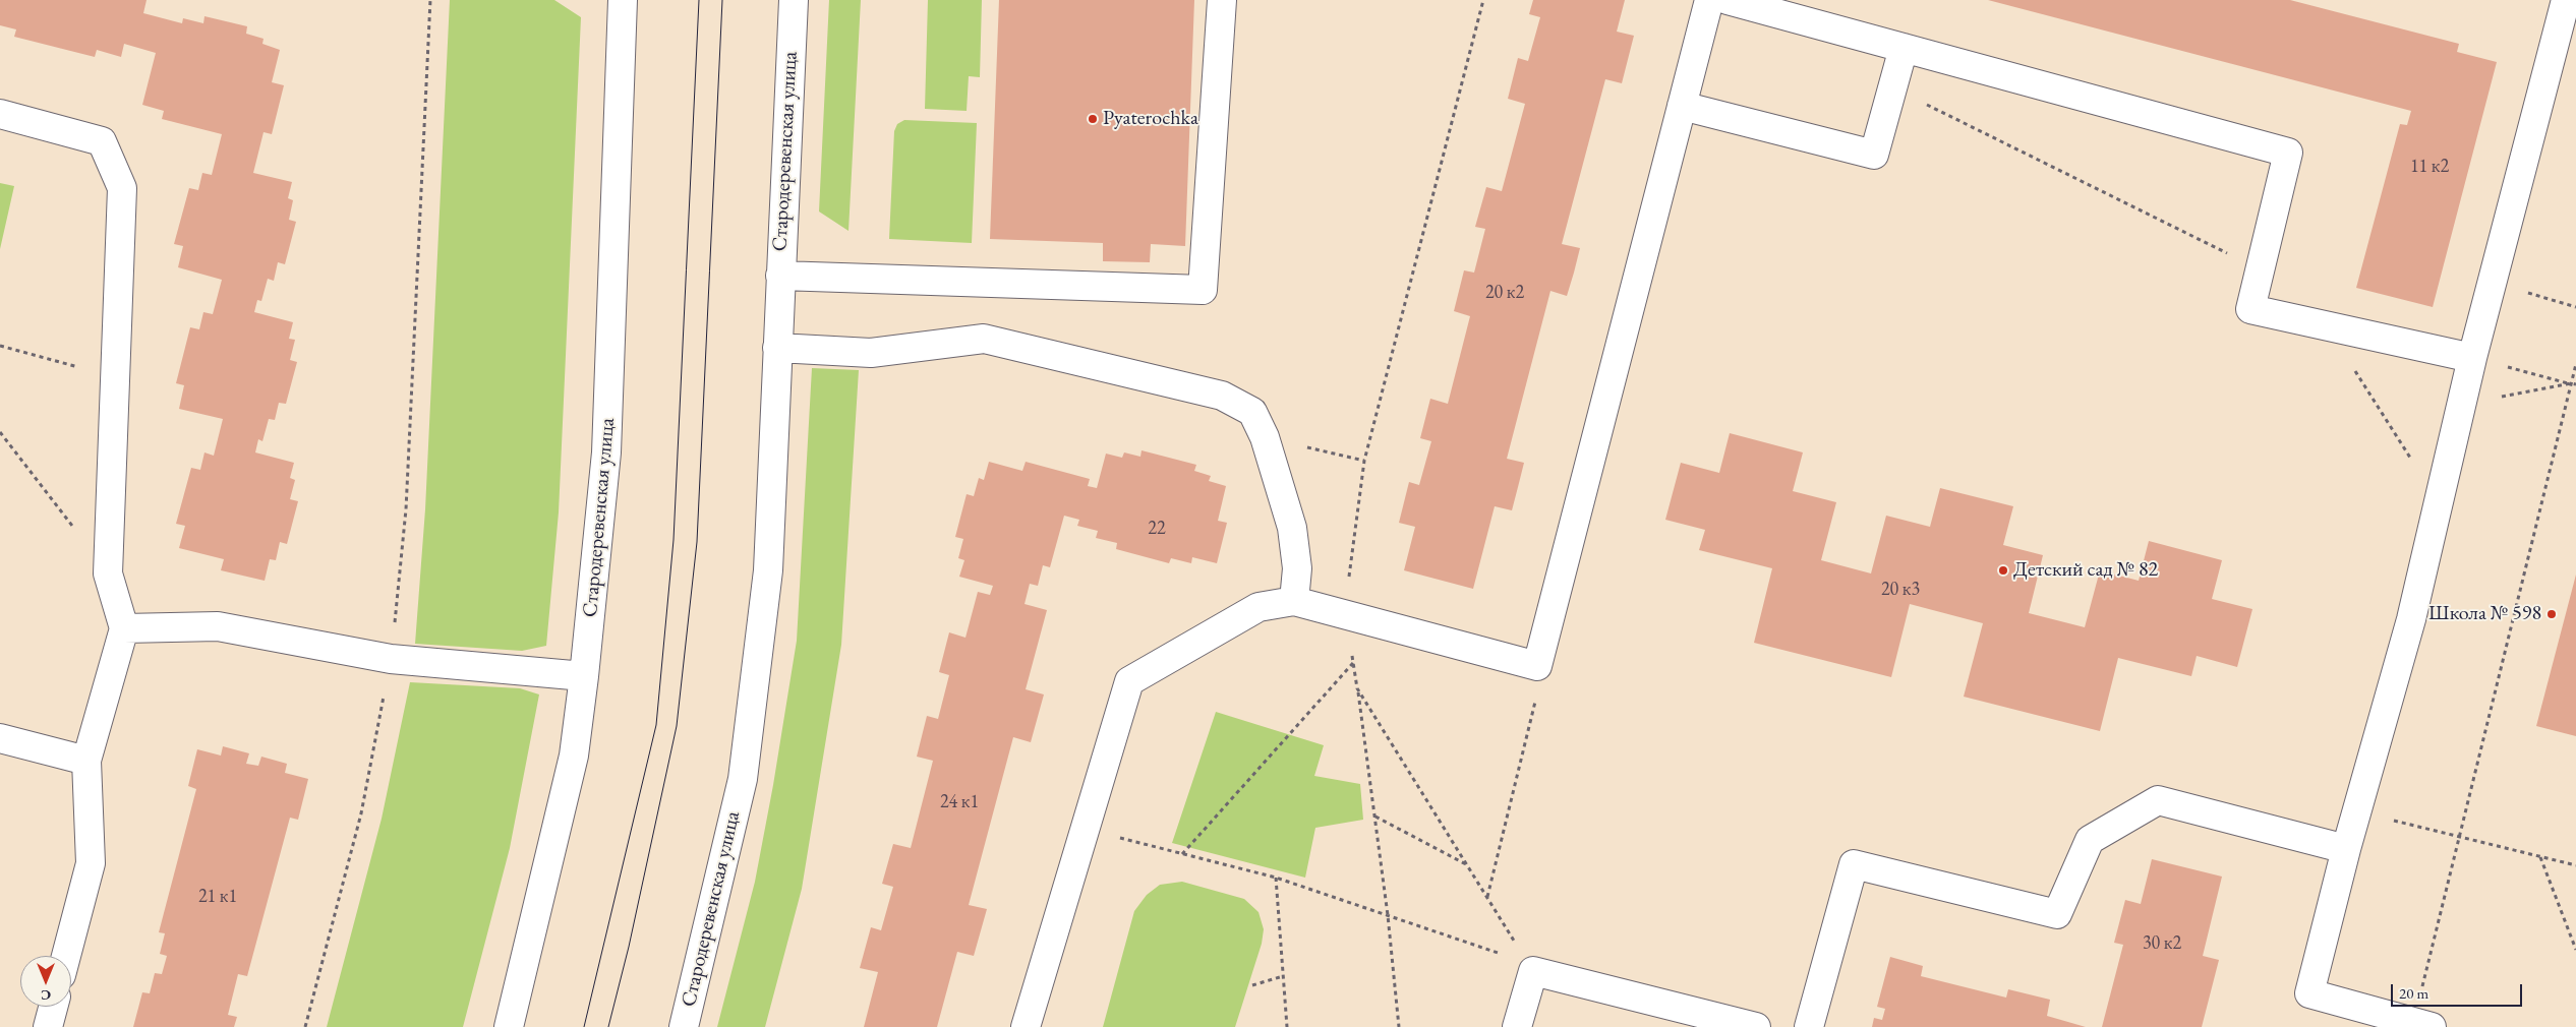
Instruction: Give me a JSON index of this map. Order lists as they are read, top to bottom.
{
  "streets": {
    "street": ["Стародеревенская улица"]
  },
  "places": ["Pyaterochka", "Детский сад № 82", "Школа № 598"],
  "house_numbers": [
    "11 к2",
    "20 к2",
    "22",
    "20 к3",
    "24 к1",
    "21 к1",
    "30 к2"
  ],
  "scale_bar": "20 m",
  "north": "bottom"
}
